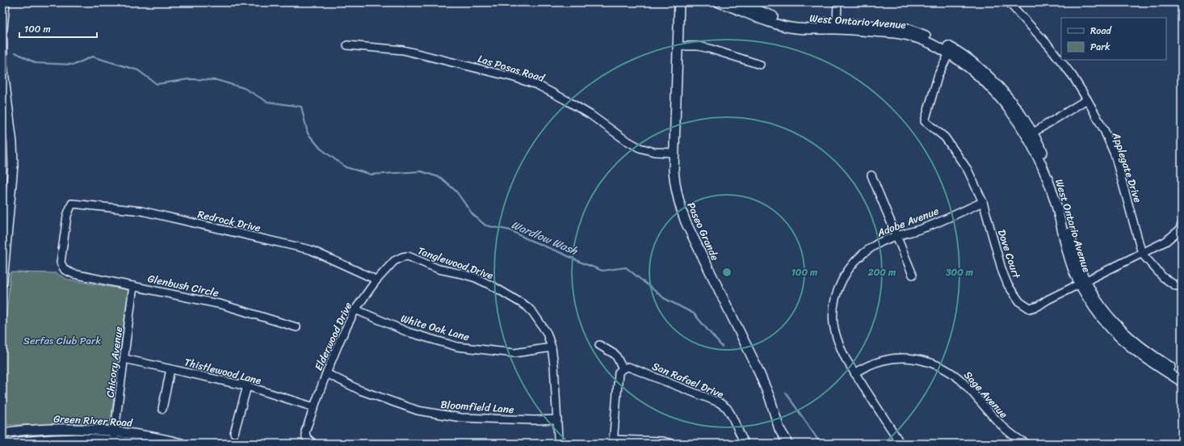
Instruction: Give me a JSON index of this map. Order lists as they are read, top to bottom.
{
  "streets": {
    "main road": ["West Ontario Avenue", "Paseo Grande", "Green River Road"],
    "street": [
      "Las Posas Road",
      "Applegate Drive",
      "Redrock Drive",
      "Adobe Avenue",
      "Dove Court",
      "Tanglewood Drive",
      "Glenbush Circle",
      "White Oak Lane",
      "Elderwood Drive",
      "Chicory Avenue",
      "Thistlewood Lane",
      "San Rafael Drive",
      "Sage Avenue",
      "Bloomfield Lane"
    ]
  },
  "crossings": [
    ["West Ontario Avenue", "Dove Court"],
    ["Las Posas Road", "Paseo Grande"],
    ["Applegate Drive", "Dove Court"],
    ["Redrock Drive", "Glenbush Circle"],
    ["Redrock Drive", "Elderwood Drive"],
    ["Adobe Avenue", "Dove Court"],
    ["Adobe Avenue", "Sage Avenue"],
    ["Tanglewood Drive", "White Oak Lane"],
    ["Tanglewood Drive", "Elderwood Drive"],
    ["Tanglewood Drive", "Bloomfield Lane"],
    ["Glenbush Circle", "Chicory Avenue"],
    ["White Oak Lane", "Elderwood Drive"],
    ["Elderwood Drive", "Thistlewood Lane"],
    ["Elderwood Drive", "Bloomfield Lane"],
    ["Chicory Avenue", "Thistlewood Lane"],
    ["Chicory Avenue", "Green River Road"]
  ],
  "water": ["Wardlow Wash"],
  "parks": ["Serfas Club Park"],
  "legend": ["Road", "Park"],
  "scale_bar": "100 m",
  "rings": ["100 m", "200 m", "300 m"]
}
